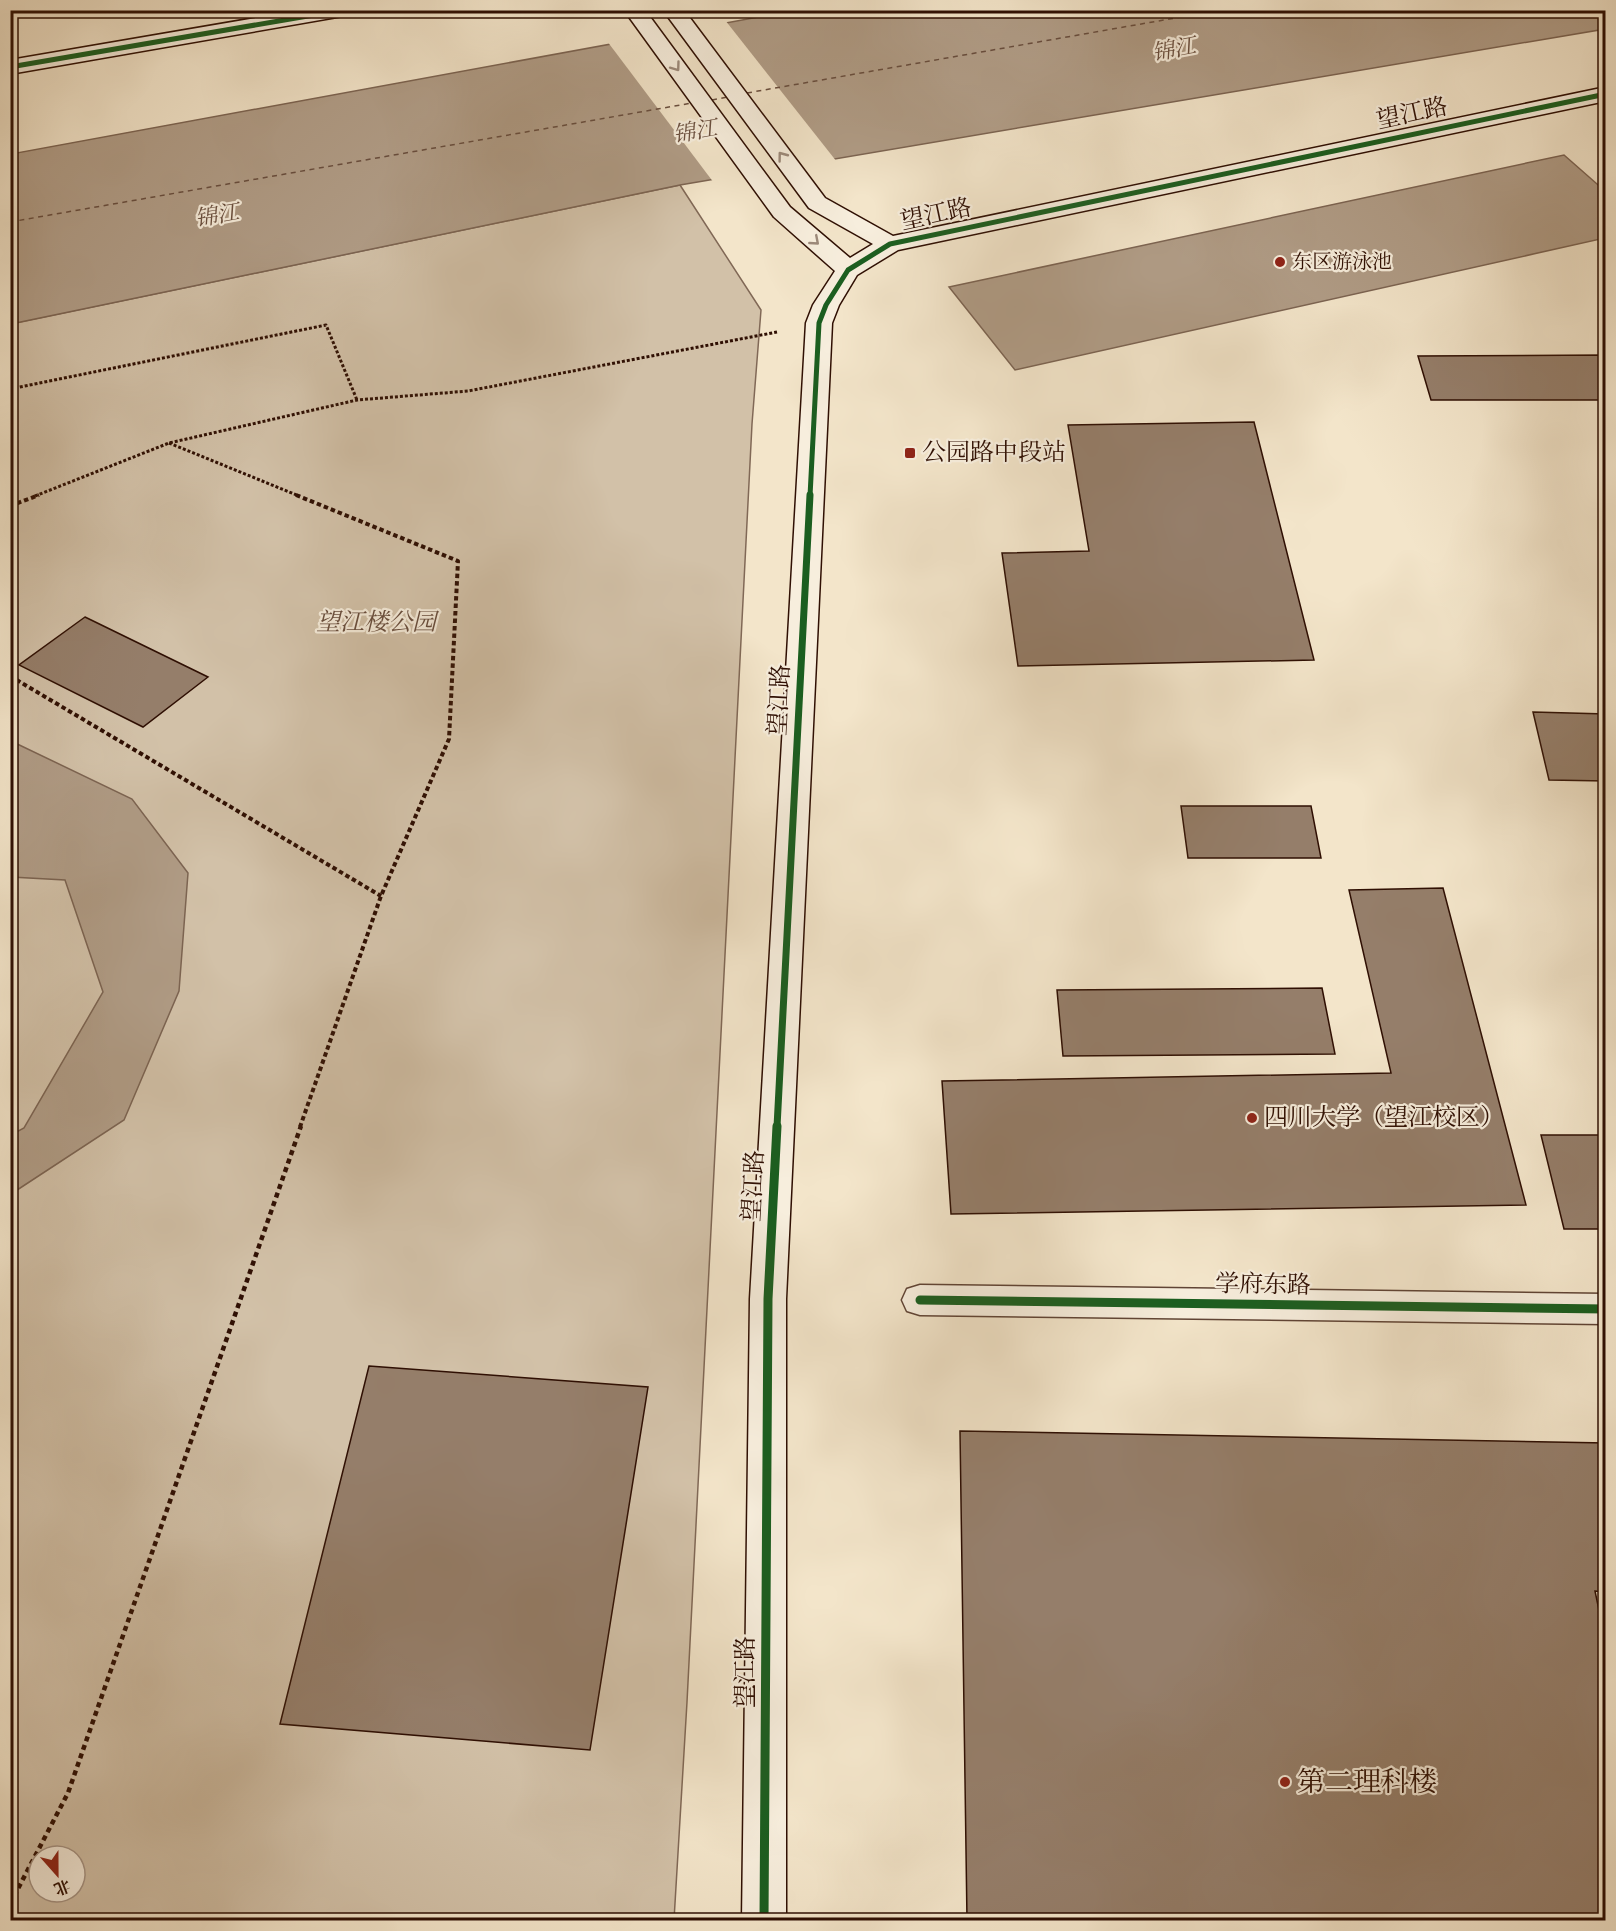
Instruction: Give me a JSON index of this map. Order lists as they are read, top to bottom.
{
  "streets": {
    "street": ["望江路", "学府东路"]
  },
  "water": ["锦江"],
  "parks": ["望江楼公园"],
  "places": {
    "other": ["东区游泳池", "四川大学（望江校区）", "第二理科楼"],
    "transit": ["公园路中段站"]
  },
  "north": "bottom"
}
